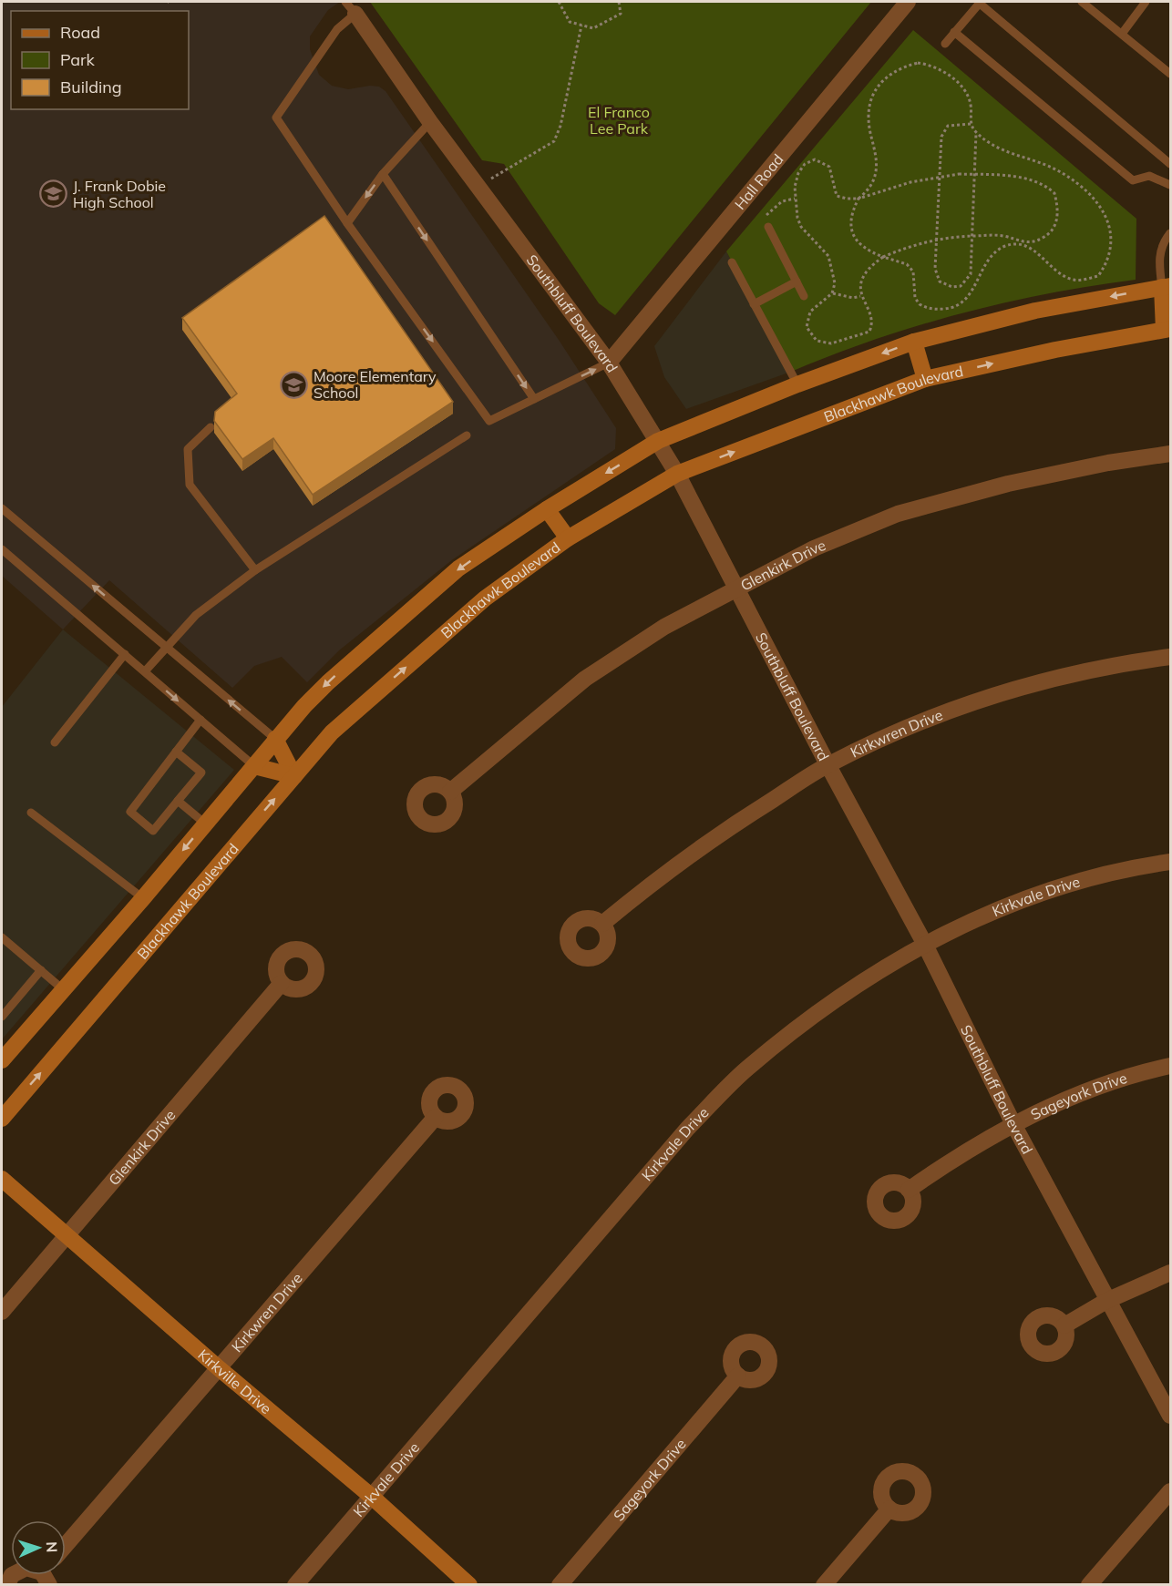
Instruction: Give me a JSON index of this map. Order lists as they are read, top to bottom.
{
  "streets": {
    "main road": ["Blackhawk Boulevard", "Kirkville Drive"],
    "street": [
      "Hall Road",
      "Southbluff Boulevard",
      "Glenkirk Drive",
      "Kirkwren Drive",
      "Kirkvale Drive",
      "Sageyork Drive"
    ]
  },
  "crossings": [
    ["Hall Road", "Southbluff Boulevard"],
    ["Southbluff Boulevard", "Blackhawk Boulevard"],
    ["Southbluff Boulevard", "Glenkirk Drive"],
    ["Southbluff Boulevard", "Kirkwren Drive"],
    ["Southbluff Boulevard", "Kirkvale Drive"],
    ["Southbluff Boulevard", "Sageyork Drive"],
    ["Glenkirk Drive", "Kirkville Drive"],
    ["Kirkwren Drive", "Kirkville Drive"],
    ["Kirkvale Drive", "Kirkville Drive"]
  ],
  "parks": ["El Franco Lee Park"],
  "places": {
    "school or university": ["J. Frank Dobie High School", "Moore Elementary School"]
  },
  "legend": ["Road", "Park", "Building"],
  "north": "right"
}
